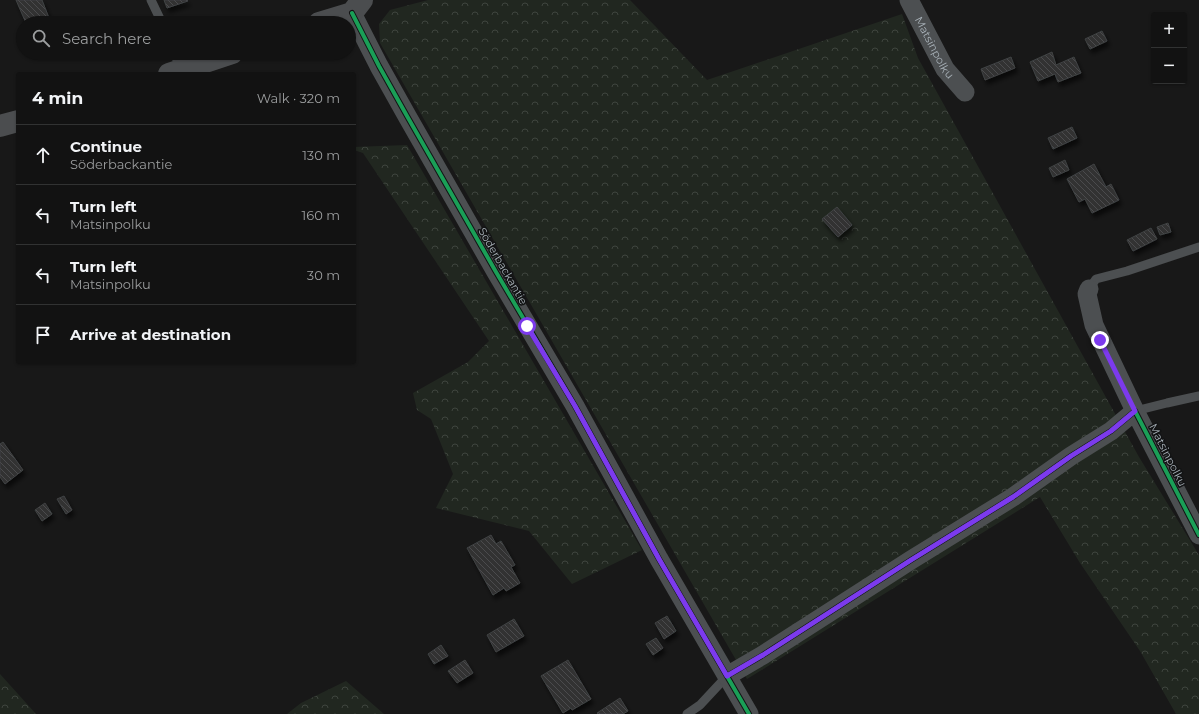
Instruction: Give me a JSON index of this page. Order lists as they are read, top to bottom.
{
  "streets": {
    "street": ["Matsinpolku", "Söderbackantie"]
  },
  "page": {
    "map_buttons": ["+", "−"],
    "search": "Search here",
    "heading": ["4 min", "Walk · 320 m"],
    "list": [
      ["Continue", "Söderbackantie", "130 m"],
      ["Turn left", "Matsinpolku", "160 m"],
      ["Turn left", "Matsinpolku", "30 m"],
      "Arrive at destination"
    ]
  }
}
